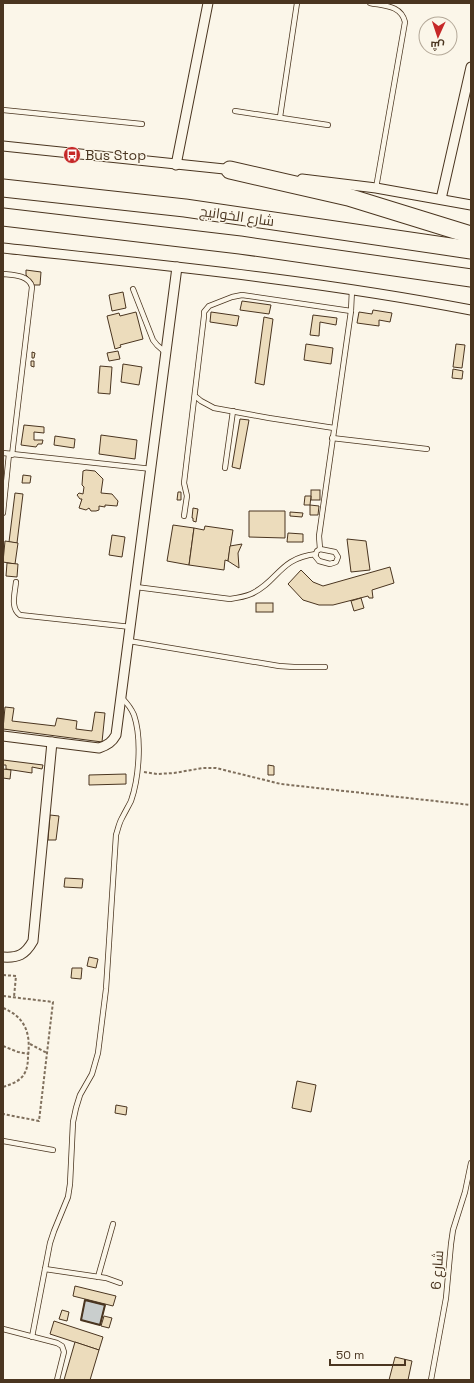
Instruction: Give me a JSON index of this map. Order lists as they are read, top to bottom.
{
  "streets": {
    "highway": ["شارع الخوانيج"],
    "lane": ["شارع 6"]
  },
  "places": {
    "bus stop": ["Bus Stop"]
  },
  "scale_bar": "50 m",
  "north": "bottom"
}
